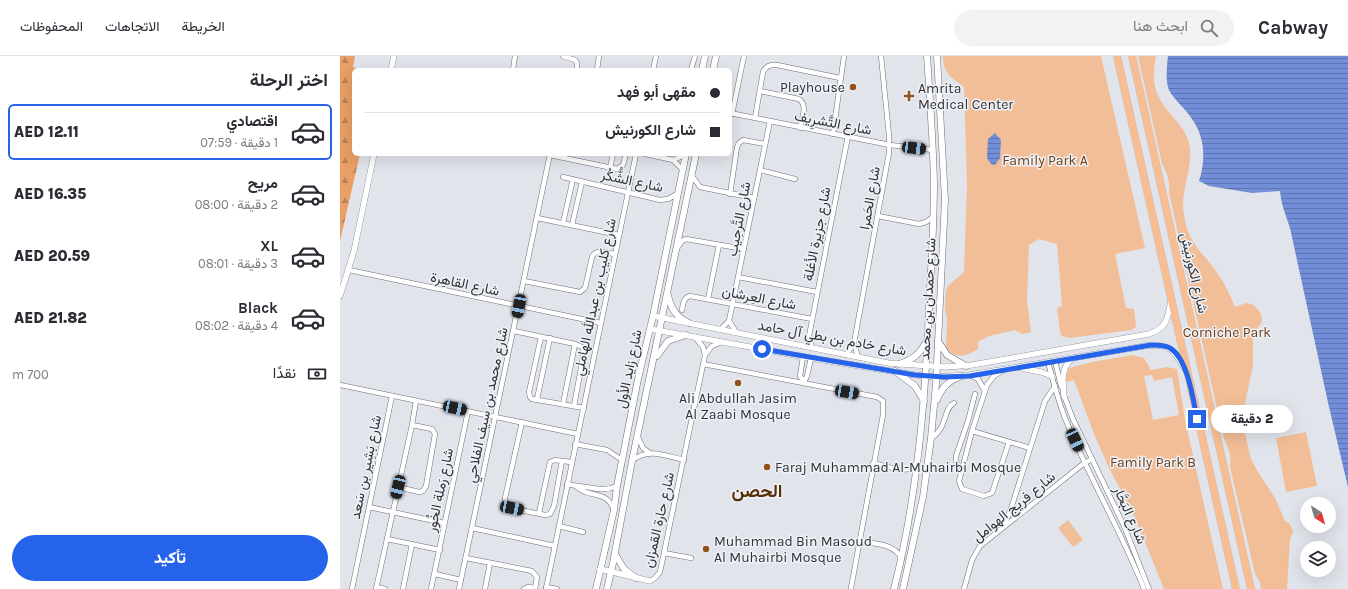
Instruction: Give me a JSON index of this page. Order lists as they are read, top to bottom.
{
  "streets": {
    "highway": ["شارع الكورنيش"],
    "main road": ["شارع حمدان بن محمد", "شارع زايد الأول"],
    "street": [
      "شارع التَّشرِيف",
      "شارع الشُّكُر",
      "شارع الحَمرا",
      "شارع التَّرحِيب",
      "شارع جزيرة الأغلة",
      "شارع القاهِرة",
      "شارع كليب بن عبدالله الهاملي",
      "شارع العِرشان",
      "شارع خادم بن بطي آل حامد",
      "شارع محمد بن سيف الفلاحي",
      "شارع بَشِير بن سَعد",
      "شارع رَملة الخُور",
      "شارع فريج الهوامل",
      "شارع البَحَّار",
      "شارع حارة القمزان"
    ]
  },
  "crossings": [
    ["شارع التَّشرِيف", "شارع الحَمرا"],
    ["شارع التَّشرِيف", "شارع التَّرحِيب"],
    ["شارع التَّشرِيف", "شارع جزيرة الأغلة"],
    ["شارع التَّشرِيف", "شارع حمدان بن محمد"],
    ["شارع الشُّكُر", "شارع كليب بن عبدالله الهاملي"],
    ["شارع الشُّكُر", "شارع زايد الأول"],
    ["شارع الحَمرا", "شارع خادم بن بطي آل حامد"],
    ["شارع التَّرحِيب", "شارع العِرشان"],
    ["شارع جزيرة الأغلة", "شارع العِرشان"],
    ["شارع جزيرة الأغلة", "شارع خادم بن بطي آل حامد"],
    ["شارع الكورنيش", "شارع خادم بن بطي آل حامد"],
    ["شارع القاهِرة", "شارع كليب بن عبدالله الهاملي"],
    ["شارع القاهِرة", "شارع محمد بن سيف الفلاحي"],
    ["شارع حمدان بن محمد", "شارع خادم بن بطي آل حامد"],
    ["شارع خادم بن بطي آل حامد", "شارع زايد الأول"],
    ["شارع خادم بن بطي آل حامد", "شارع البَحَّار"],
    ["شارع فريج الهوامل", "شارع البَحَّار"]
  ],
  "districts": ["الحصن"],
  "parks": ["Family Park A", "Corniche Park", "Family Park B"],
  "places": {
    "other": [
      "Playhouse",
      "Ali Abdullah Jasim Al Zaabi Mosque",
      "Faraj Muhammad Al-Muhairbi Mosque",
      "Muhammad Bin Masoud Al Muhairbi Mosque"
    ],
    "health": ["Amrita Medical Center"]
  },
  "north": "bottom right",
  "page": {
    "header": "Cabway",
    "search": "ابحث هنا",
    "nav": ["الخريطة", "الاتجاهات", "المحفوظات"],
    "heading": "اختر الرحلة",
    "banner": ["مقهى أبو فهد", "شارع الكورنيش"],
    "list": [
      {
        "name": "اقتصادي",
        "note": "1 دقيقة · 07:59",
        "value": "AED 12.11"
      },
      {
        "name": "مريح",
        "note": "2 دقيقة · 08:00",
        "value": "AED 16.35"
      },
      {
        "name": "XL",
        "note": "3 دقيقة · 08:01",
        "value": "AED 20.59"
      },
      {
        "name": "Black",
        "note": "4 دقيقة · 08:02",
        "value": "AED 21.82"
      }
    ],
    "pay": ["نقدًا", "700 m"],
    "bubble": "2 دقيقة",
    "buttons": "تأكيد"
  }
}
